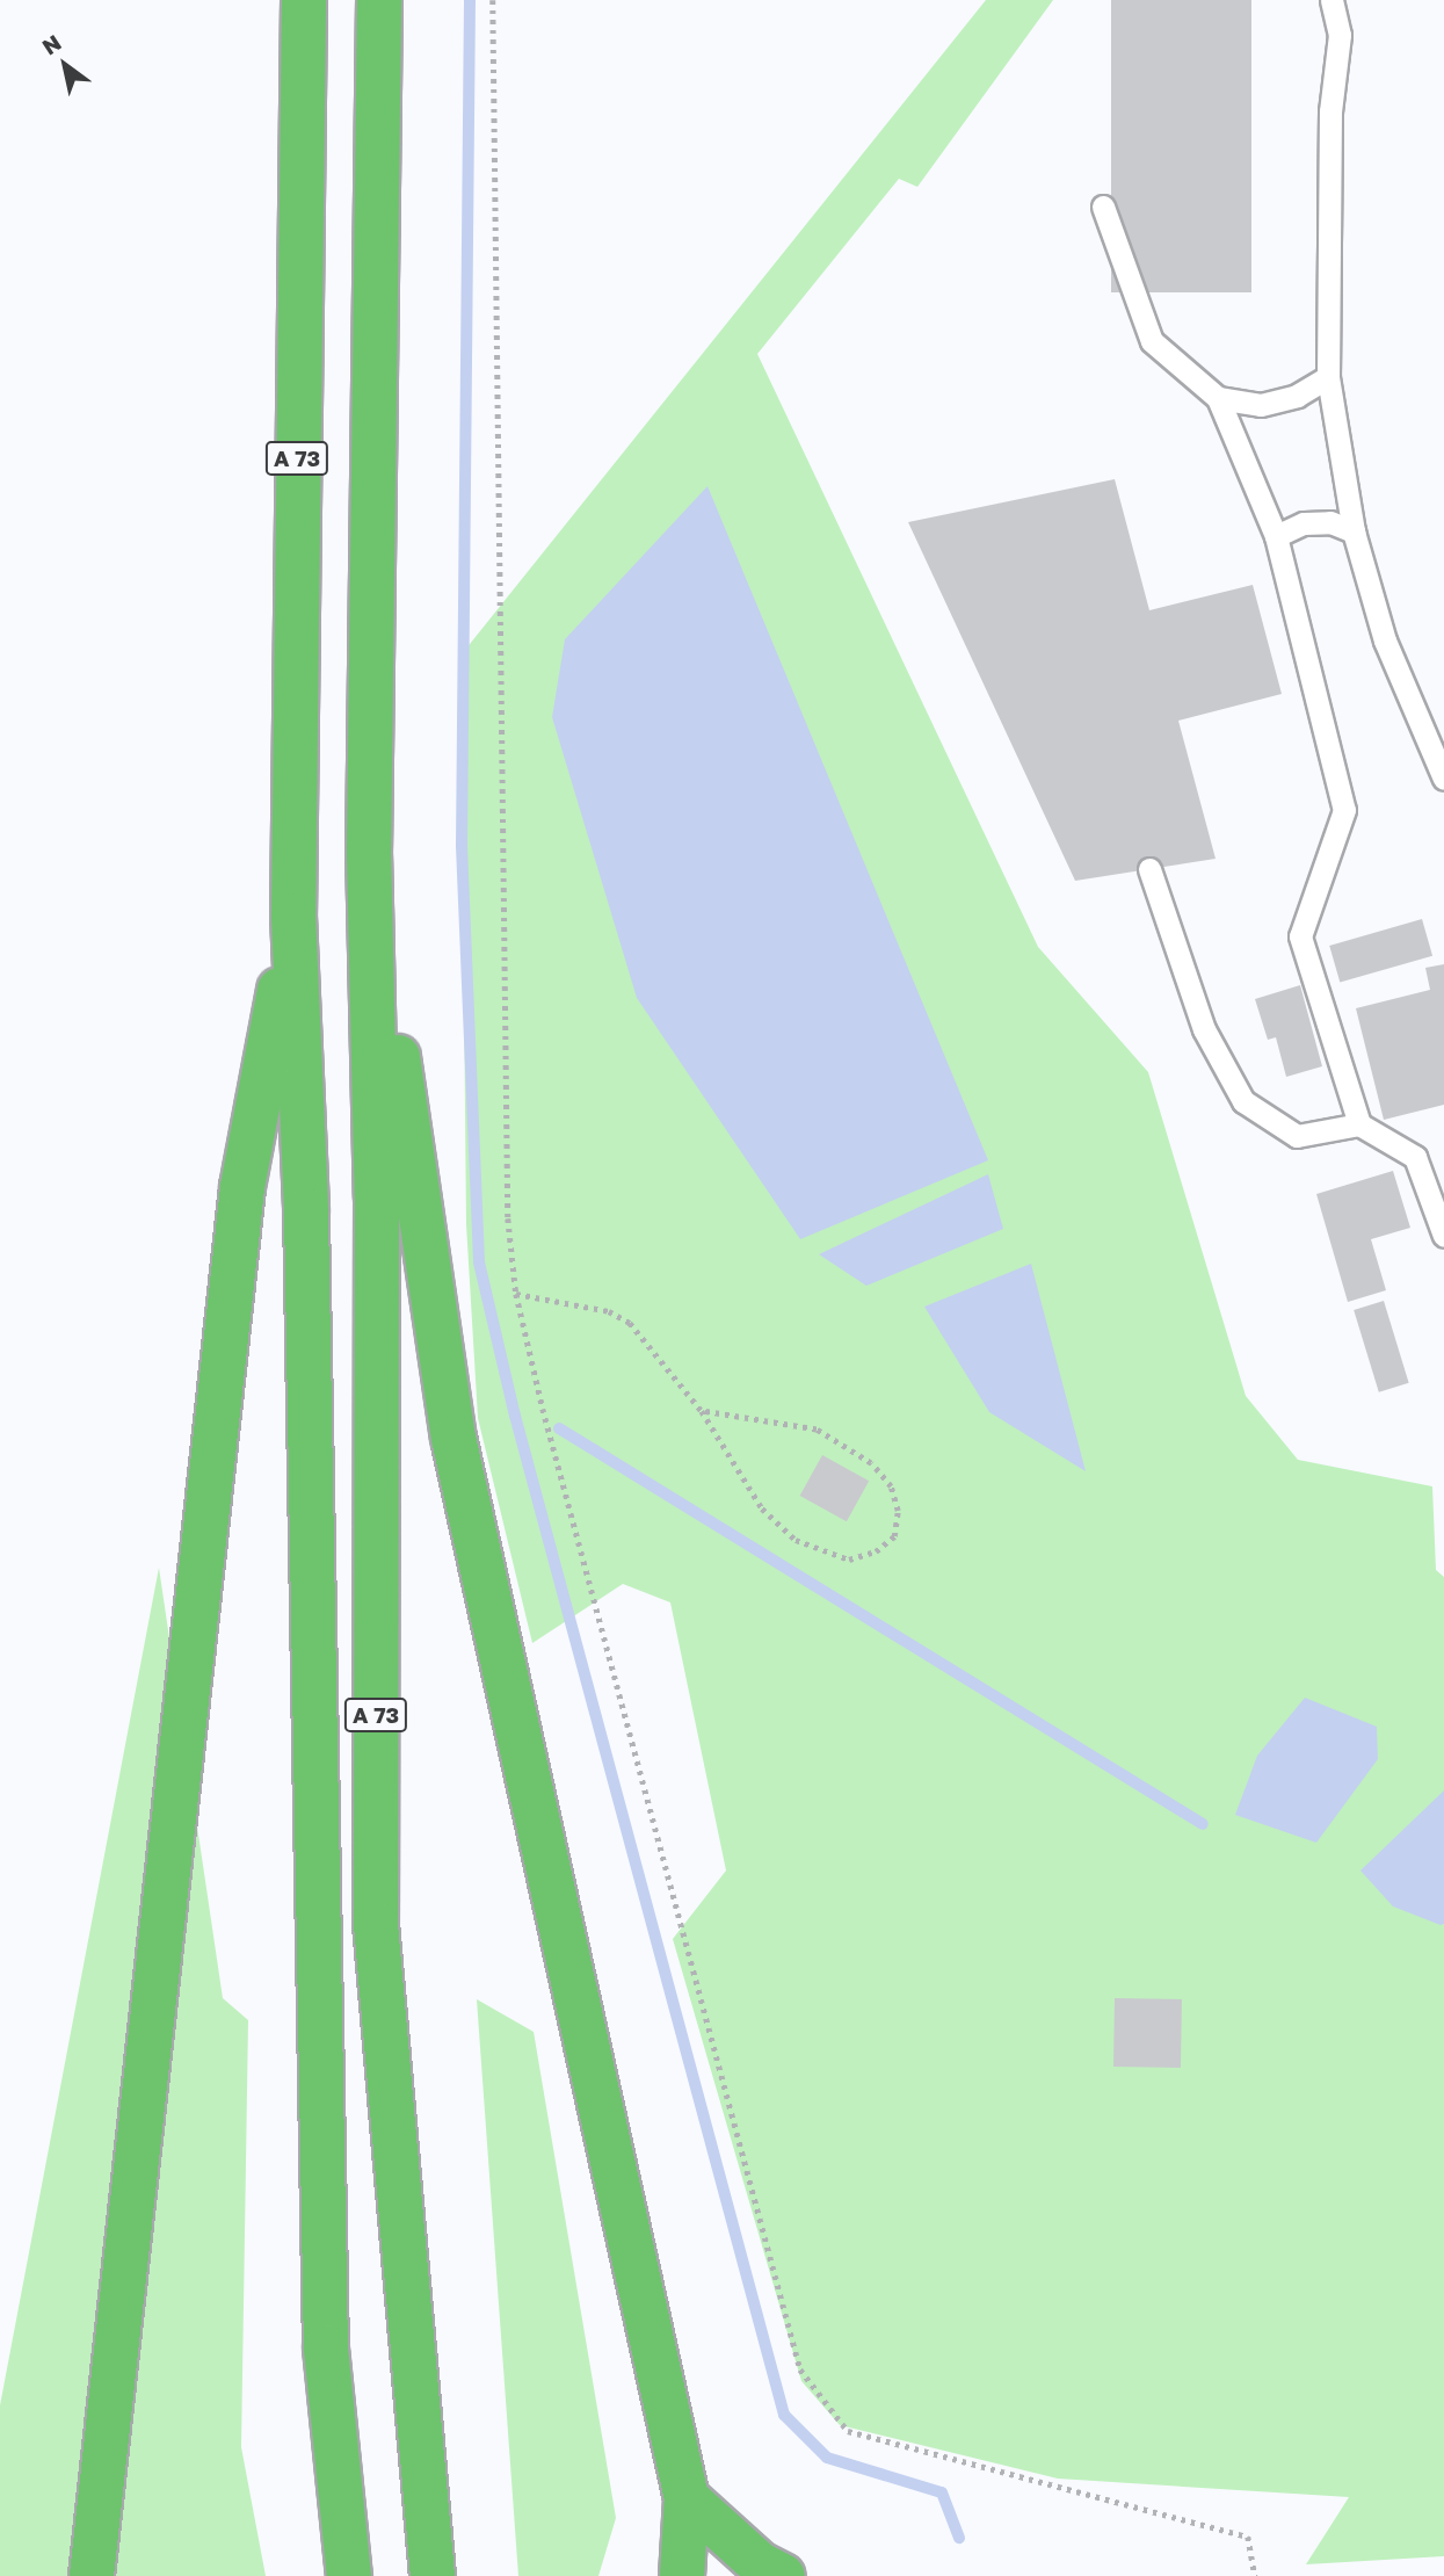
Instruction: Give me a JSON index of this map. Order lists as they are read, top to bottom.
{
  "streets": {
    "highway": ["A 73"]
  },
  "north": "top left"
}
